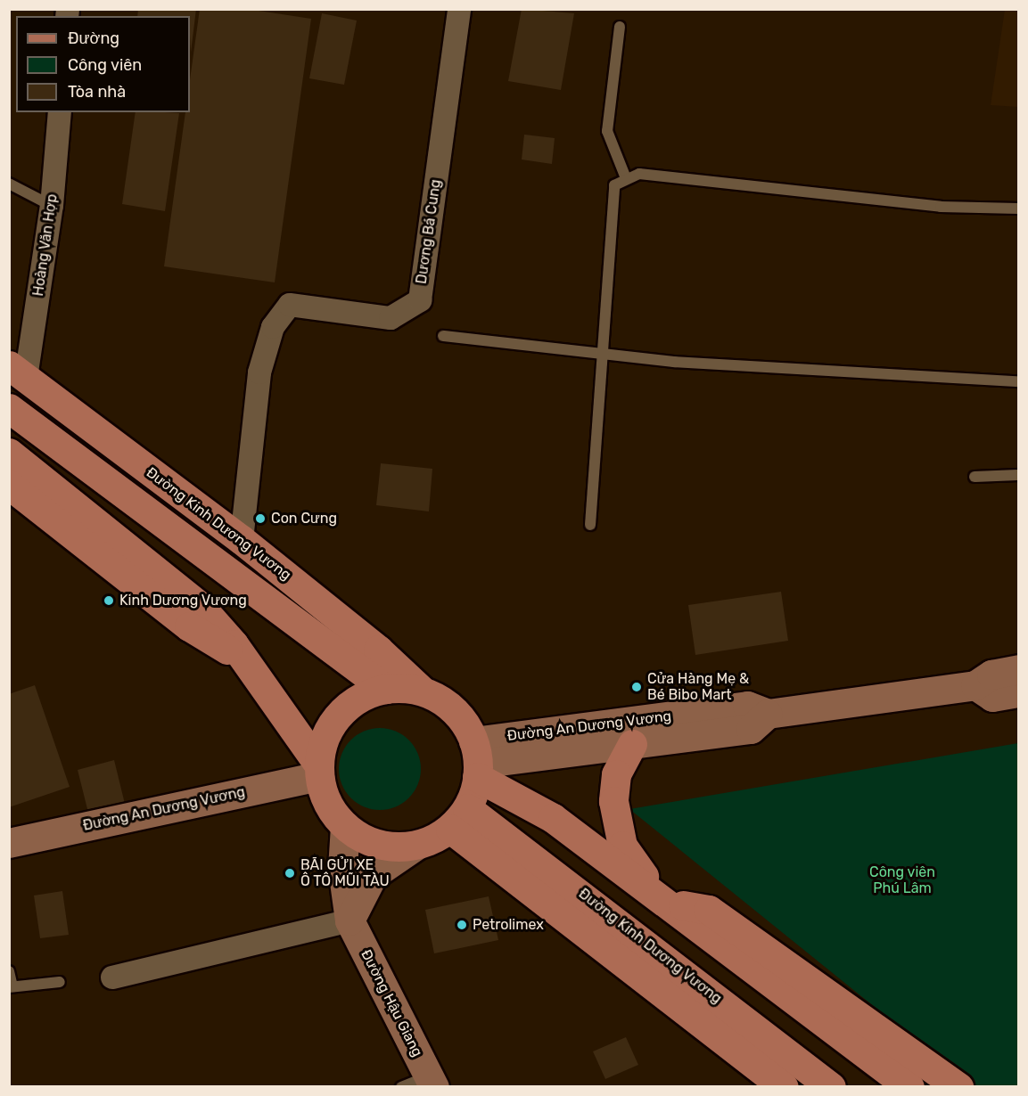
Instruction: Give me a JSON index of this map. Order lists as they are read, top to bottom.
{
  "streets": {
    "main road": ["Đường Kinh Dương Vương", "Đường An Dương Vương", "Đường Hậu Giang"],
    "street": ["Dương Bá Cung", "Hoàng Văn Hợp"]
  },
  "crossings": [
    ["Dương Bá Cung", "Đường Kinh Dương Vương"],
    ["Hoàng Văn Hợp", "Đường Kinh Dương Vương"],
    ["Đường Kinh Dương Vương", "Đường An Dương Vương"],
    ["Đường Kinh Dương Vương", "Đường Hậu Giang"],
    ["Đường An Dương Vương", "Đường Hậu Giang"]
  ],
  "parks": ["Công viên Phú Lâm"],
  "places": [
    "Con Cưng",
    "Kinh Dương Vương",
    "Cửa Hàng Mẹ & Bé Bibo Mart",
    "BÃI GỬI XE Ô TÔ MŨI TÀU",
    "Petrolimex"
  ],
  "legend": ["Đường", "Công viên", "Tòa nhà"]
}
